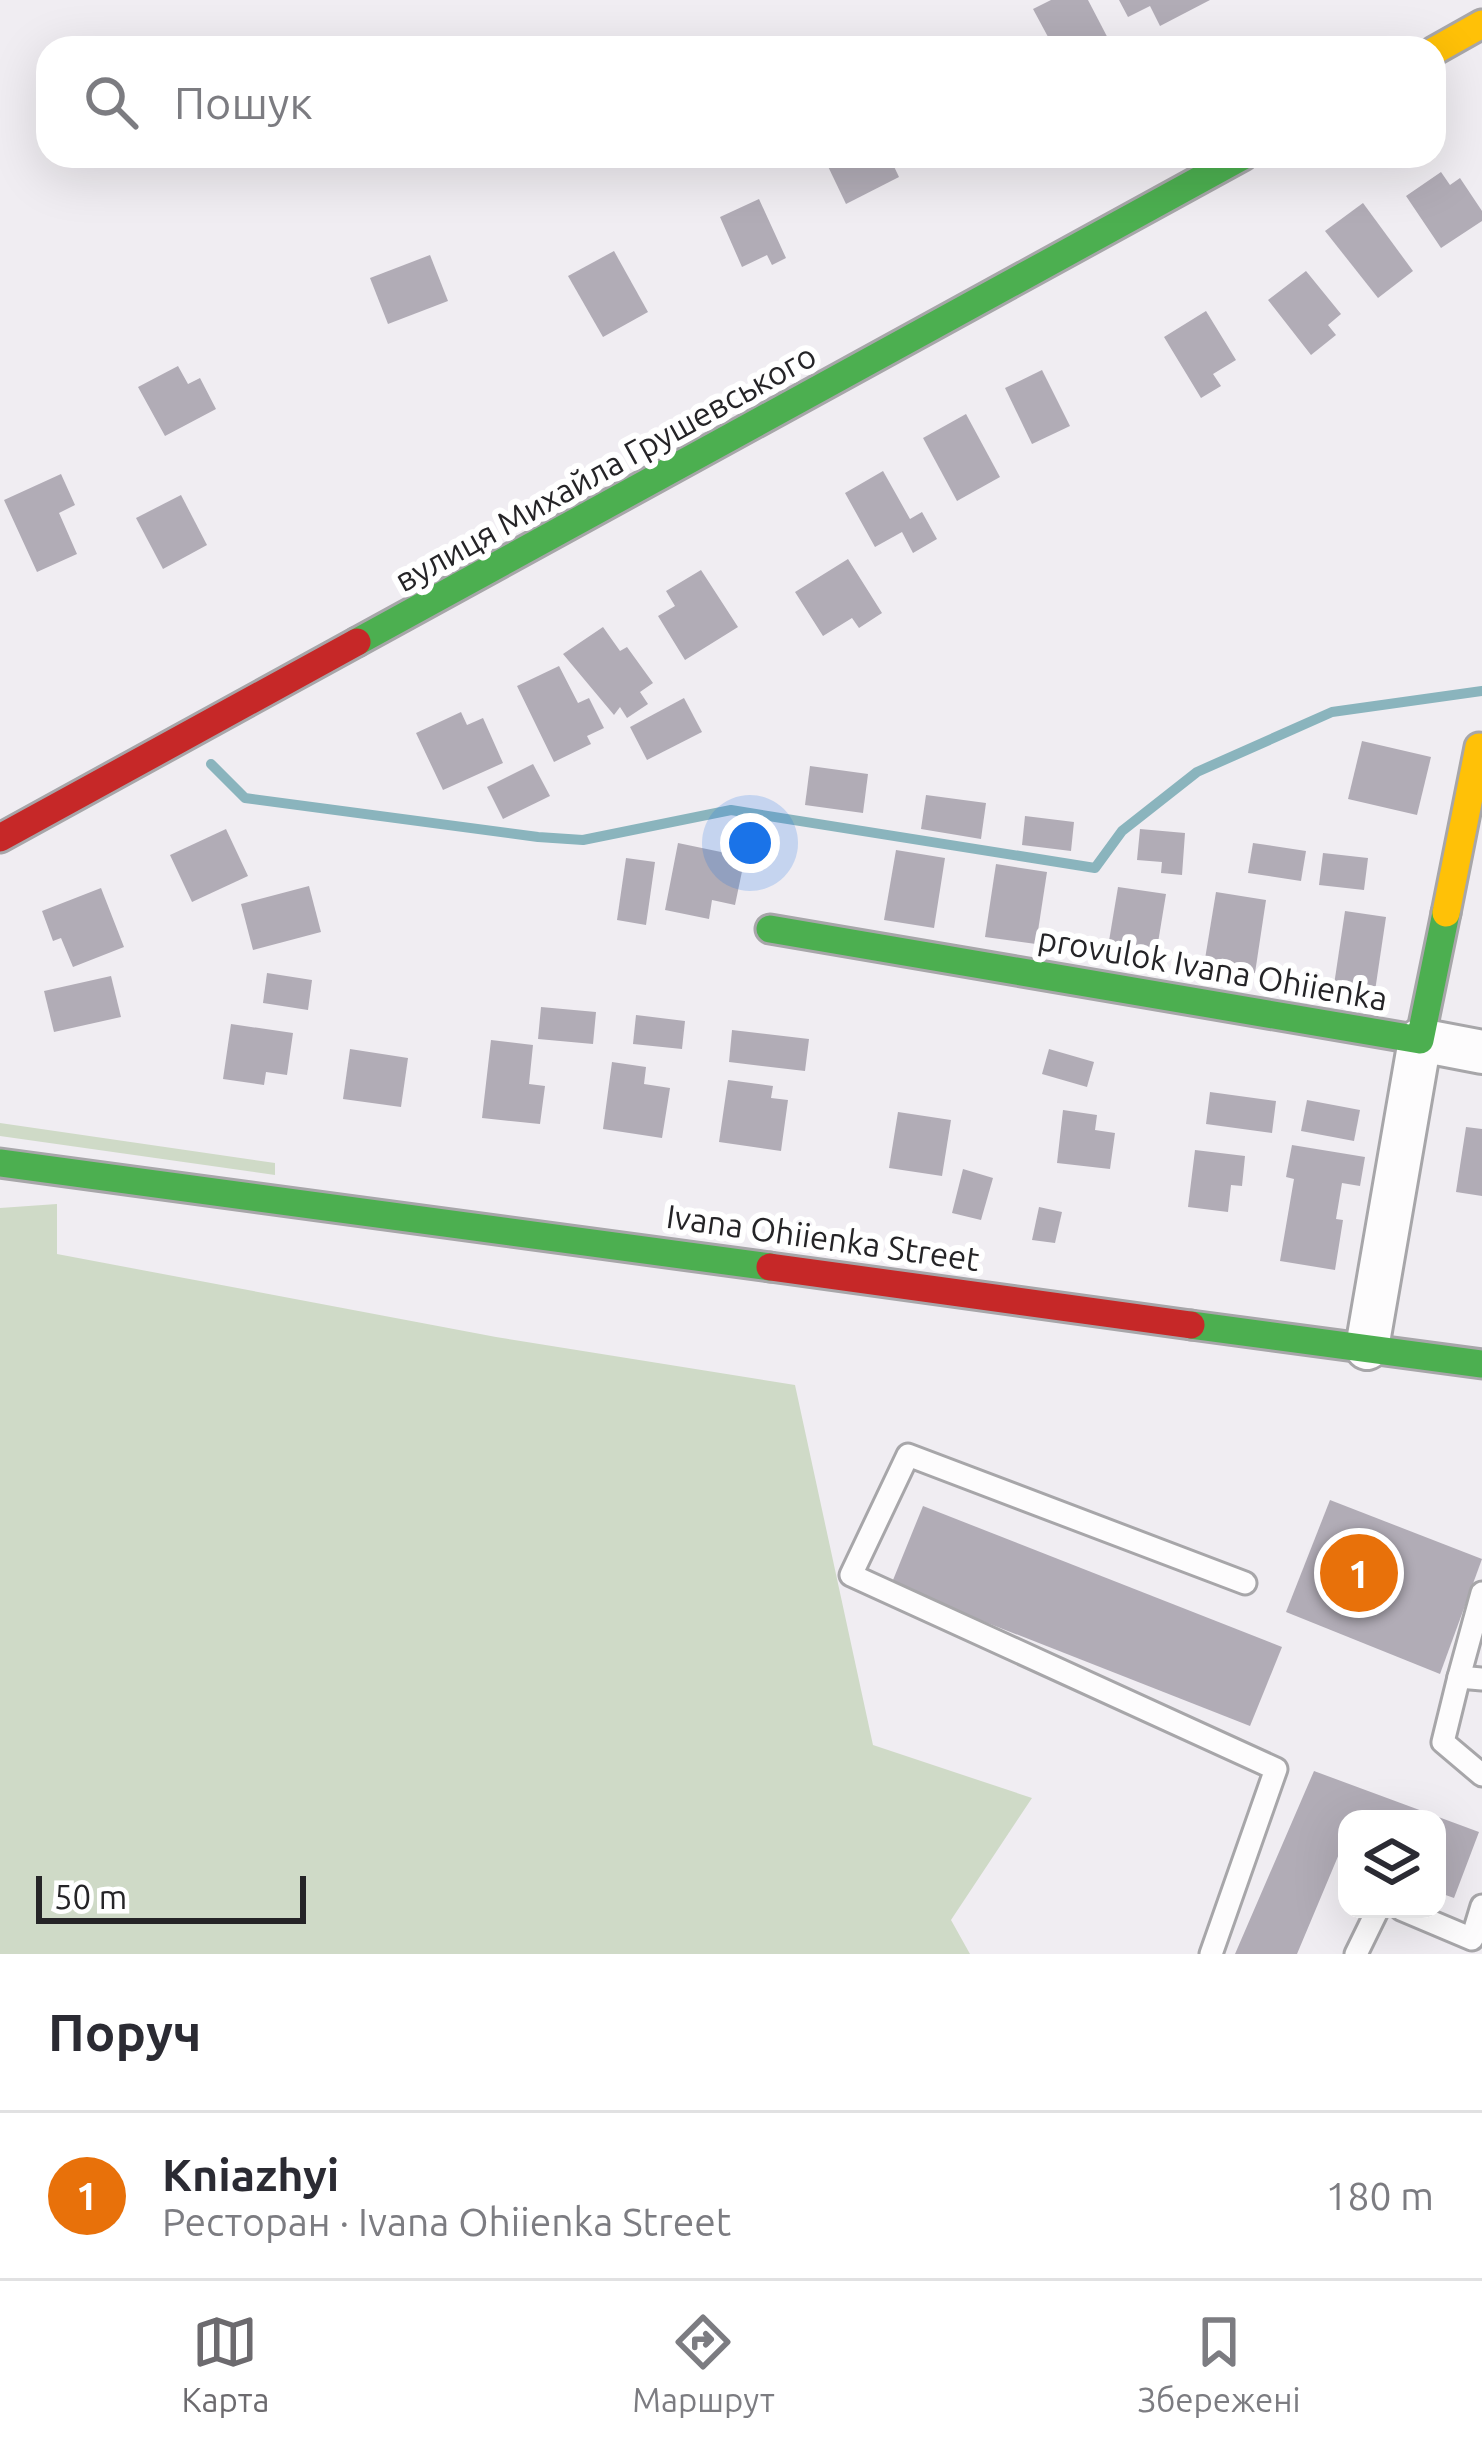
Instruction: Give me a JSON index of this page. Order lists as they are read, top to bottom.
{
  "streets": {
    "street": ["вулиця Михайла Грушевського", "provulok Ivana Ohiienka", "Ivana Ohiienka Street"]
  },
  "scale_bar": "50 m",
  "page": {
    "search": "Пошук",
    "pins": "1",
    "scale": "50 m",
    "heading": "Поруч",
    "list": [
      {
        "mark": "1",
        "name": "Kniazhyi",
        "note": "Ресторан · Ivana Ohiienka Street",
        "value": "180 m"
      }
    ],
    "nav": ["Карта", "Маршрут", "Збережені"]
  }
}
